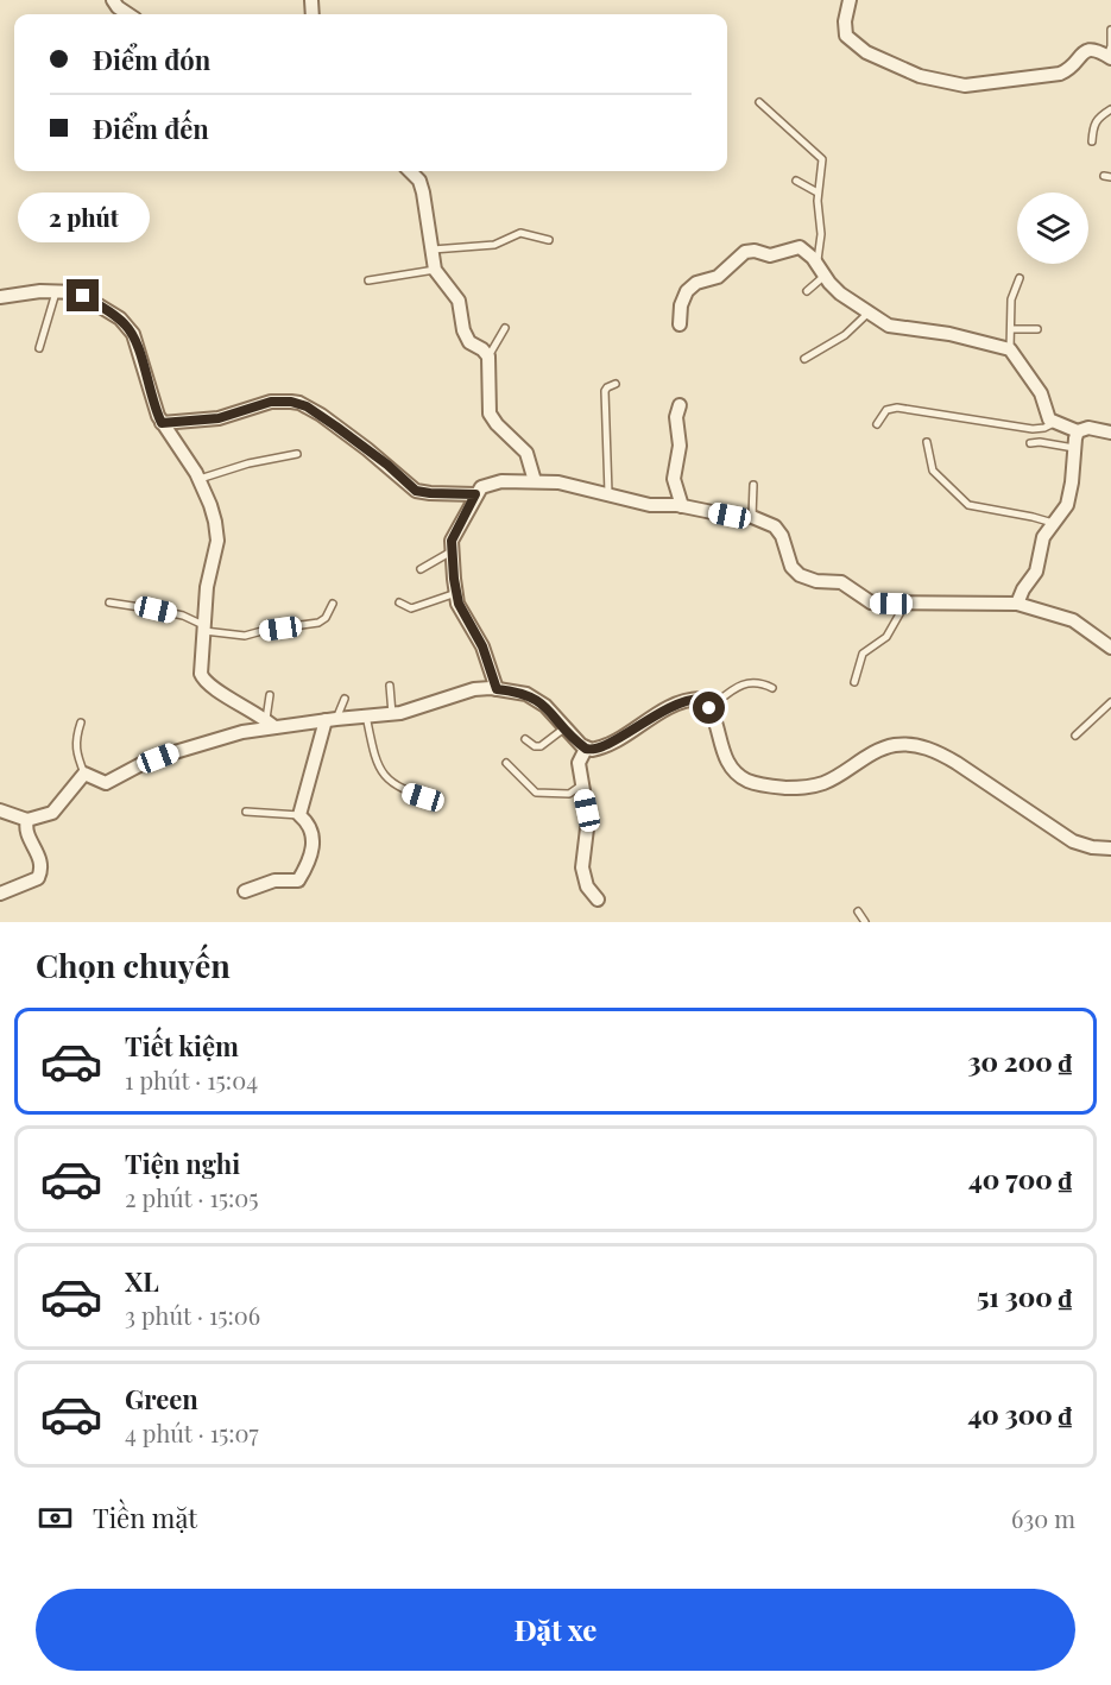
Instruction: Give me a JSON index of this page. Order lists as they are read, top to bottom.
{
  "page": {
    "banner": ["Điểm đón", "Điểm đến"],
    "bubble": "2 phút",
    "heading": "Chọn chuyến",
    "list": [
      {
        "name": "Tiết kiệm",
        "note": "1 phút · 15:04",
        "value": "30 200 ₫"
      },
      {
        "name": "Tiện nghi",
        "note": "2 phút · 15:05",
        "value": "40 700 ₫"
      },
      {
        "name": "XL",
        "note": "3 phút · 15:06",
        "value": "51 300 ₫"
      },
      {
        "name": "Green",
        "note": "4 phút · 15:07",
        "value": "40 300 ₫"
      }
    ],
    "pay": ["Tiền mặt", "630 m"],
    "buttons": "Đặt xe"
  }
}
